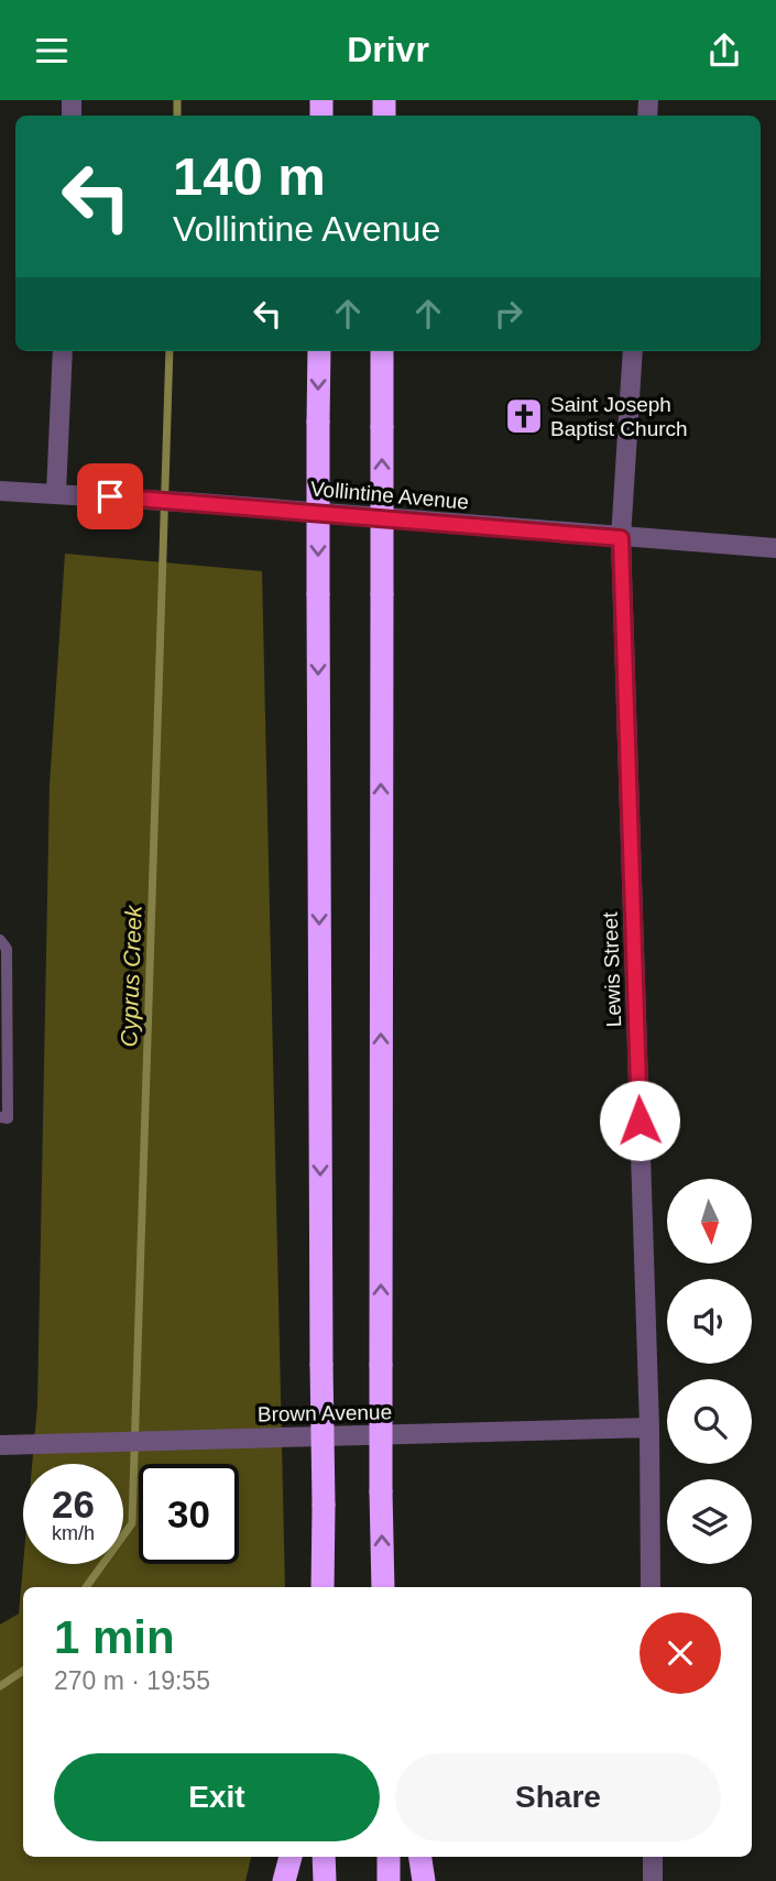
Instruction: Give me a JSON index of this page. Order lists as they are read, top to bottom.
{
  "streets": {
    "street": ["Vollintine Avenue", "Lewis Street", "Brown Avenue"]
  },
  "crossings": [
    ["Vollintine Avenue", "Lewis Street"],
    ["Lewis Street", "Brown Avenue"]
  ],
  "water": ["Cyprus Creek"],
  "places": {
    "church": ["Saint Joseph Baptist Church"]
  },
  "north": "bottom",
  "page": {
    "header": "Drivr",
    "turn": ["140 m", "Vollintine Avenue"],
    "speed": "26 km/h",
    "limit": "30",
    "heading": ["1 min", "270 m · 19:55"],
    "buttons": ["Exit", "Share"]
  }
}
